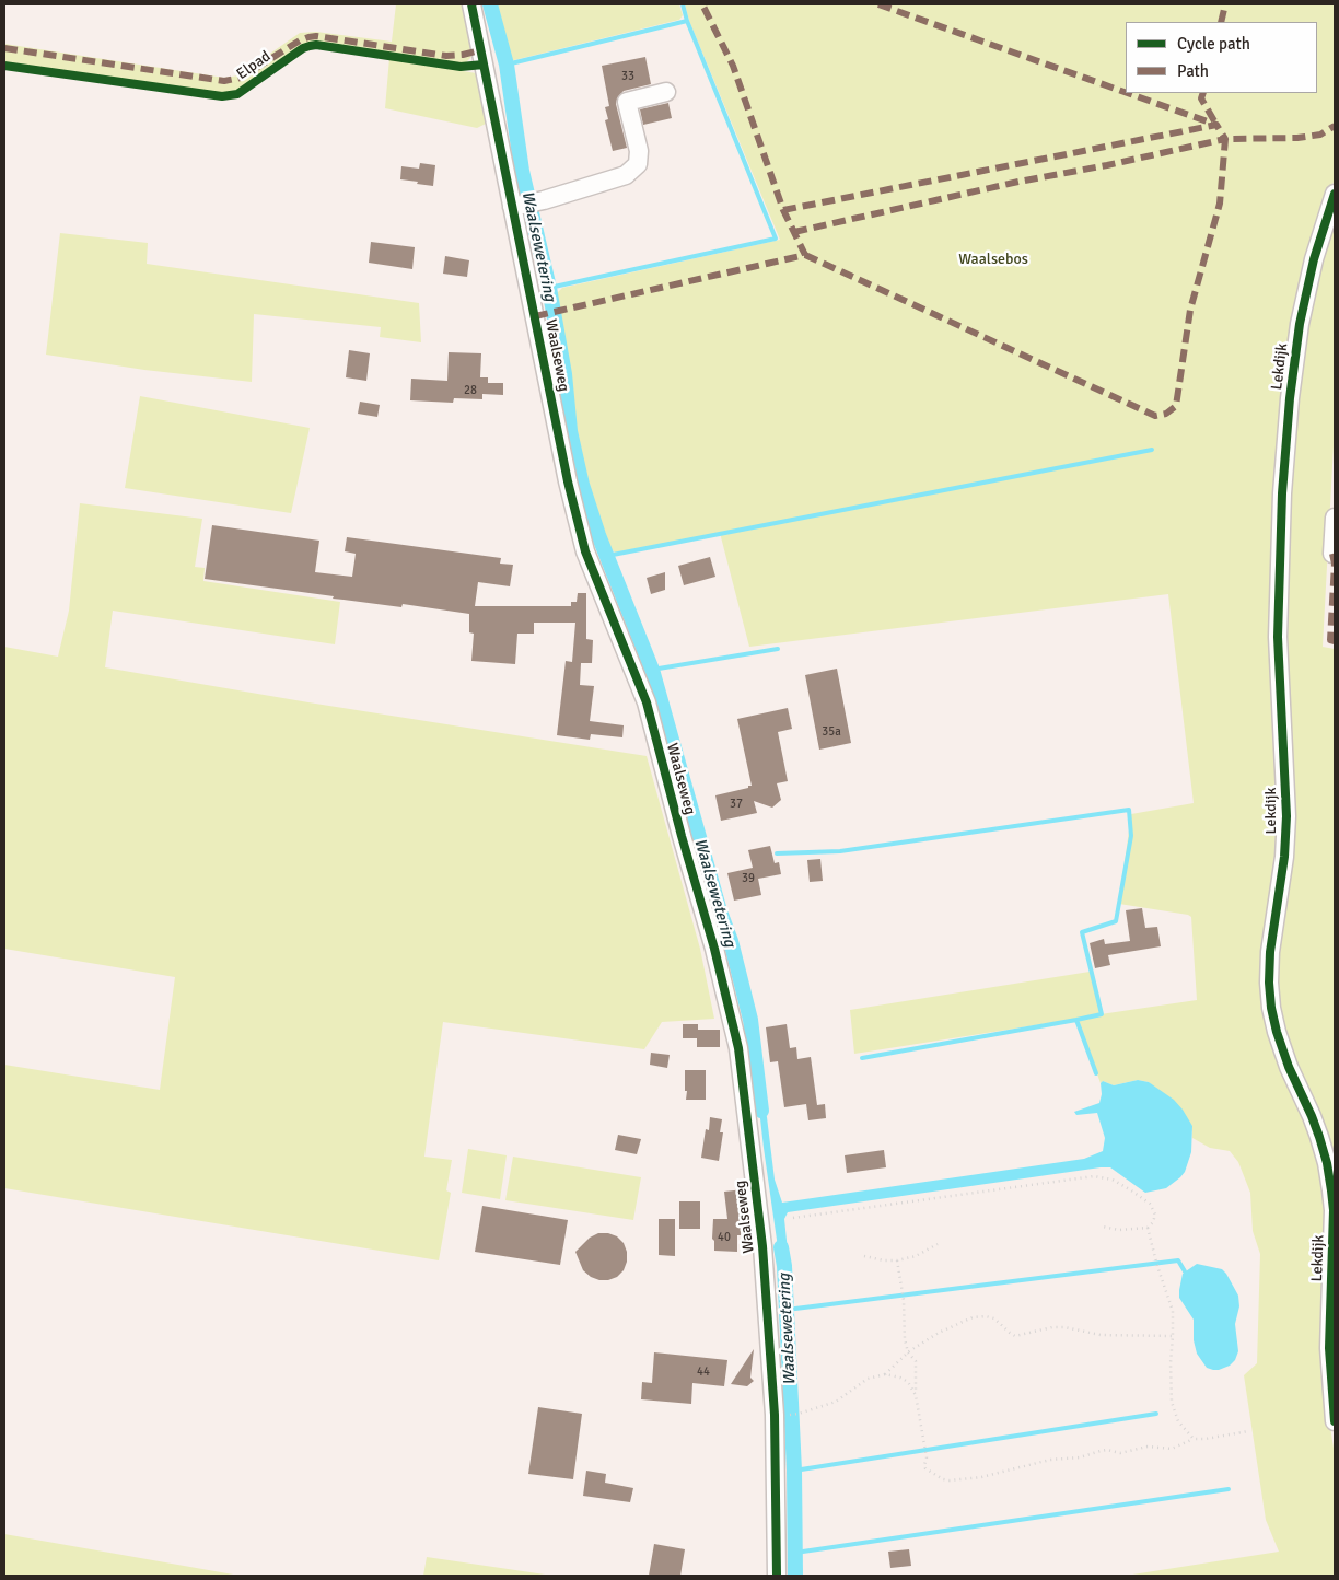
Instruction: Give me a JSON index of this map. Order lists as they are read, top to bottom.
{
  "streets": {
    "street": ["Waalseweg", "Lekdijk"],
    "cycle path": ["Elpad"]
  },
  "water": ["Waalsewetering"],
  "parks": ["Waalsebos"],
  "house_numbers": [
    "33",
    "28",
    "35a",
    "37",
    "39",
    "40",
    "44"
  ],
  "legend": ["Cycle path", "Path"]
}
